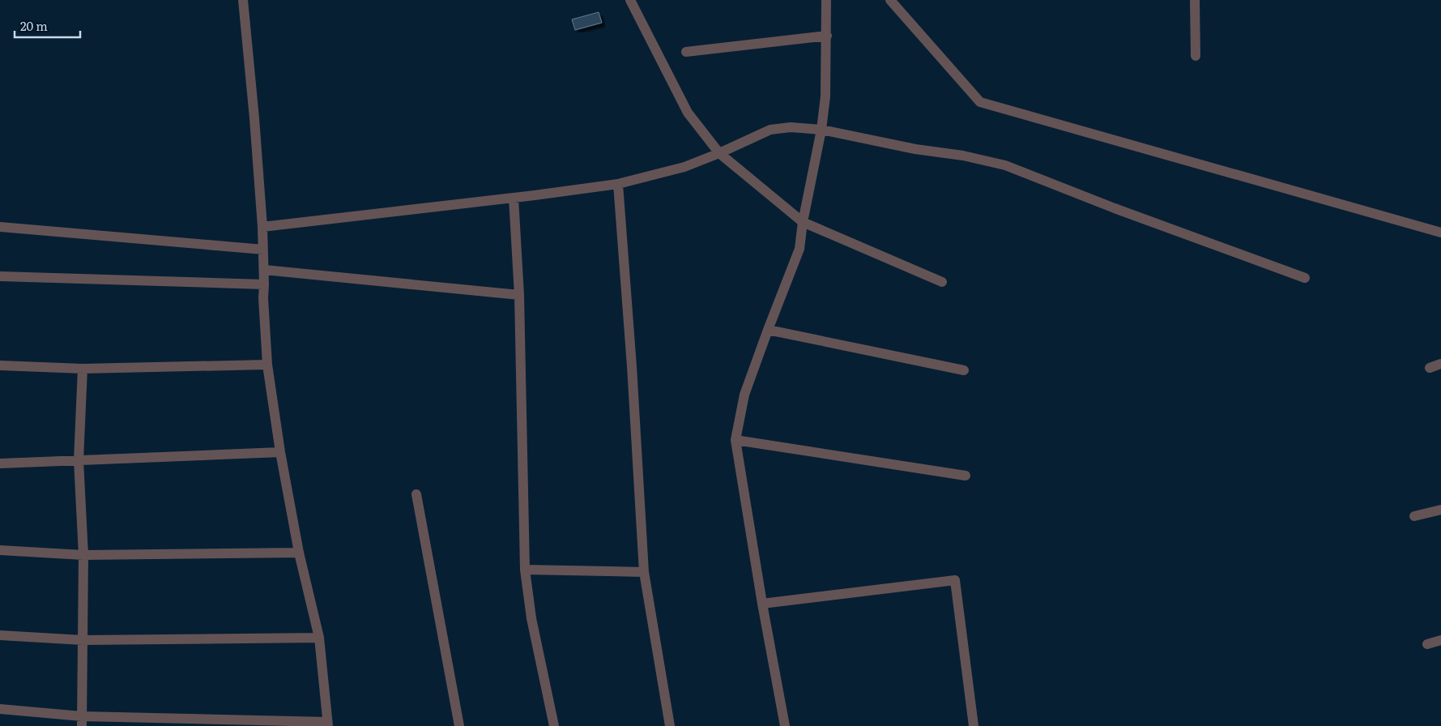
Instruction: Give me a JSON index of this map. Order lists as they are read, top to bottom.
{
  "scale_bar": "20 m"
}
